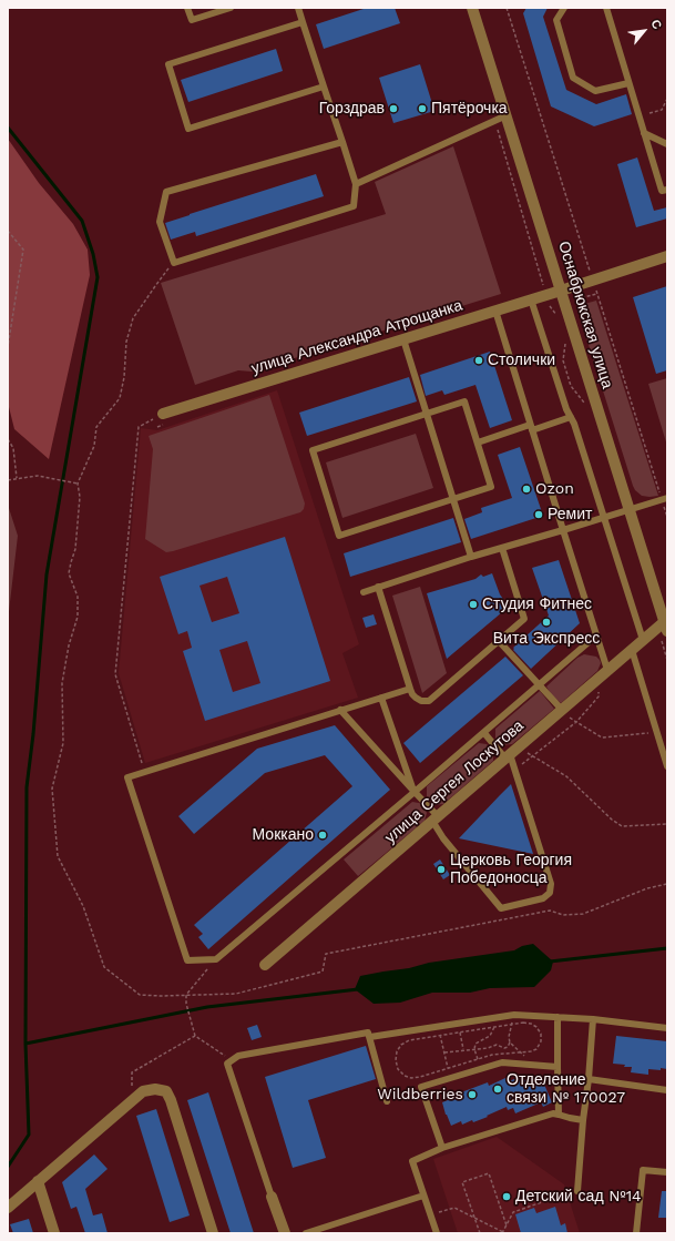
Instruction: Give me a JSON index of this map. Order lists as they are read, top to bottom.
{
  "streets": {
    "street": ["Оснабрюкская улица", "улица Александра Атрощанка", "улица Сергея Лоскутова"]
  },
  "crossings": [
    ["Оснабрюкская улица", "улица Александра Атрощанка"],
    ["Оснабрюкская улица", "улица Сергея Лоскутова"]
  ],
  "places": [
    "Горздрав",
    "Пятёрочка",
    "Столички",
    "Ozon",
    "Ремит",
    "Студия Фитнес",
    "Вита Экспресс",
    "Моккано",
    "Церковь Георгия Победоносца",
    "Отделение связи № 170027",
    "Wildberries",
    "Детский сад №14"
  ],
  "north": "top right"
}
